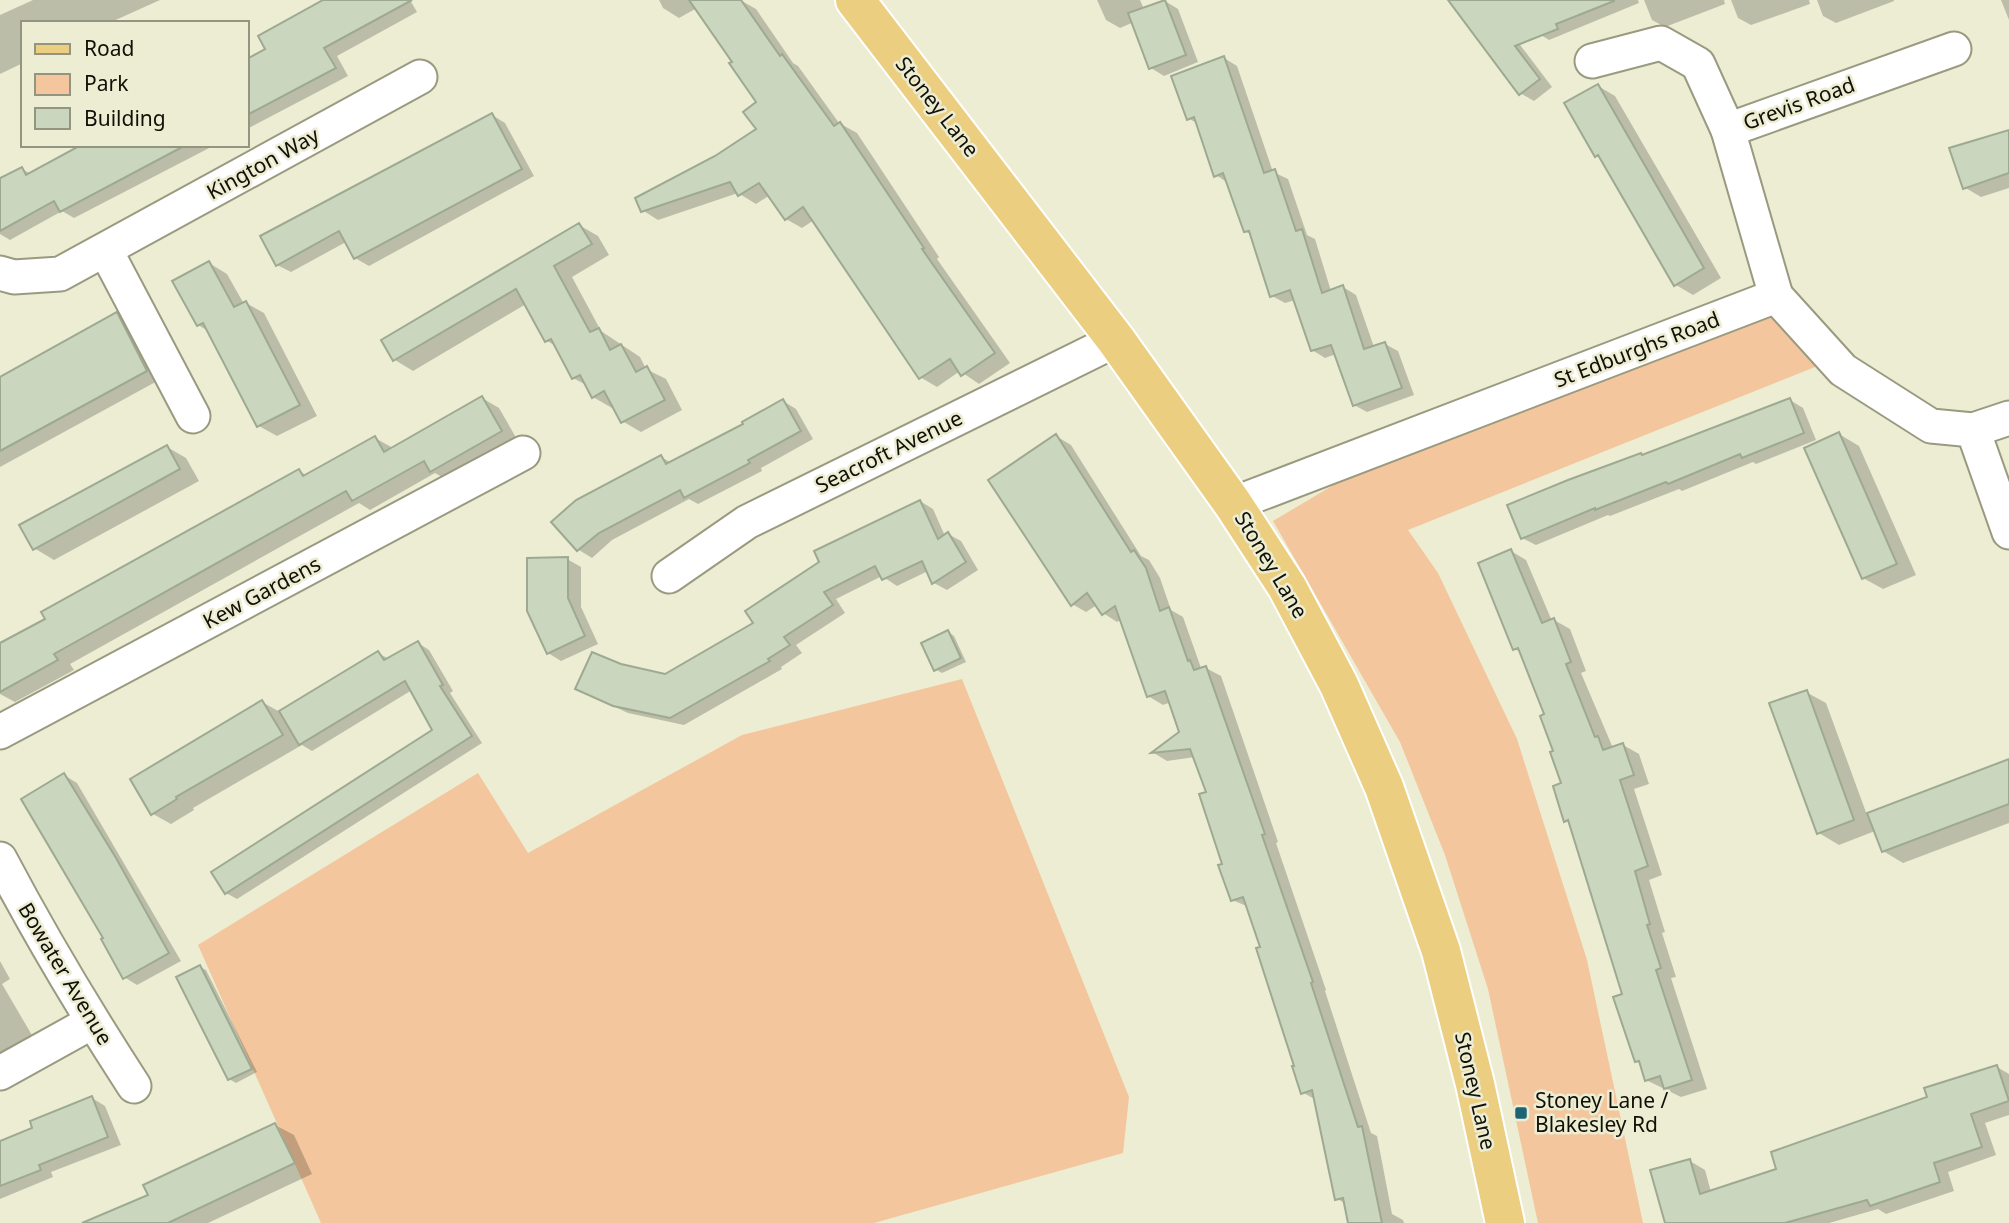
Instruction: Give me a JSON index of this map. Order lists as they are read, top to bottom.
{
  "streets": {
    "main road": ["Stoney Lane"],
    "street": [
      "Grevis Road",
      "Kington Way",
      "St Edburghs Road",
      "Seacroft Avenue",
      "Kew Gardens",
      "Bowater Avenue"
    ]
  },
  "crossings": [
    ["Grevis Road", "St Edburghs Road"],
    ["Stoney Lane", "St Edburghs Road"],
    ["Stoney Lane", "Seacroft Avenue"]
  ],
  "places": {
    "transit": ["Stoney Lane / Blakesley Rd"]
  },
  "legend": ["Road", "Park", "Building"]
}
